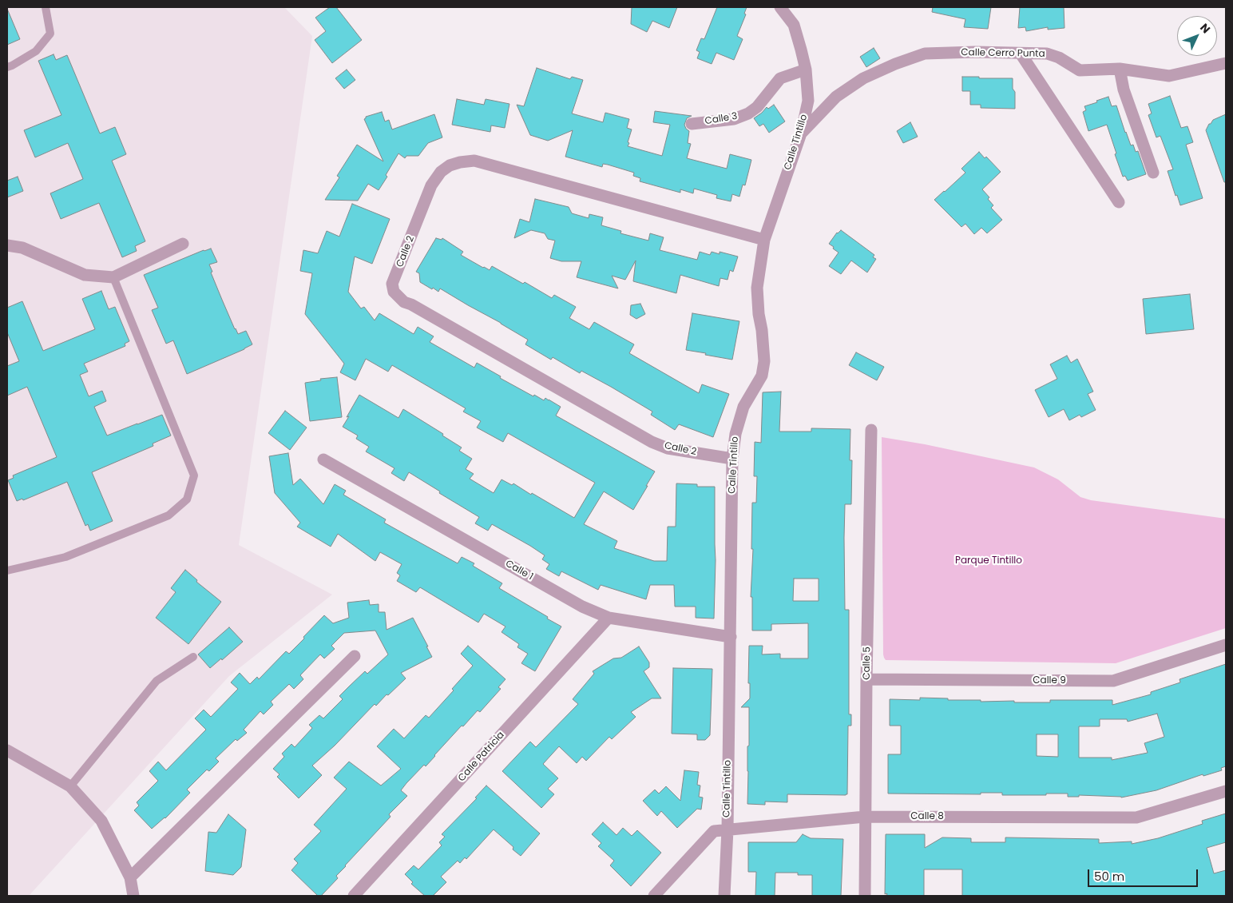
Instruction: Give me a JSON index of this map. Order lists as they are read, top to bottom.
{
  "streets": {
    "street": [
      "Calle Cerro Punta",
      "Calle 3",
      "Calle Tintillo",
      "Calle 2",
      "Calle 1",
      "Calle 5",
      "Calle 9",
      "Calle Patricia",
      "Calle 8"
    ]
  },
  "crossings": [
    ["Calle Cerro Punta", "Calle Tintillo"],
    ["Calle 3", "Calle Tintillo"],
    ["Calle Tintillo", "Calle 2"],
    ["Calle Tintillo", "Calle 1"],
    ["Calle Tintillo", "Calle 8"],
    ["Calle 1", "Calle Patricia"],
    ["Calle 5", "Calle 9"],
    ["Calle 5", "Calle 8"]
  ],
  "parks": ["Parque Tintillo"],
  "scale_bar": "50 m",
  "north": "top right"
}
